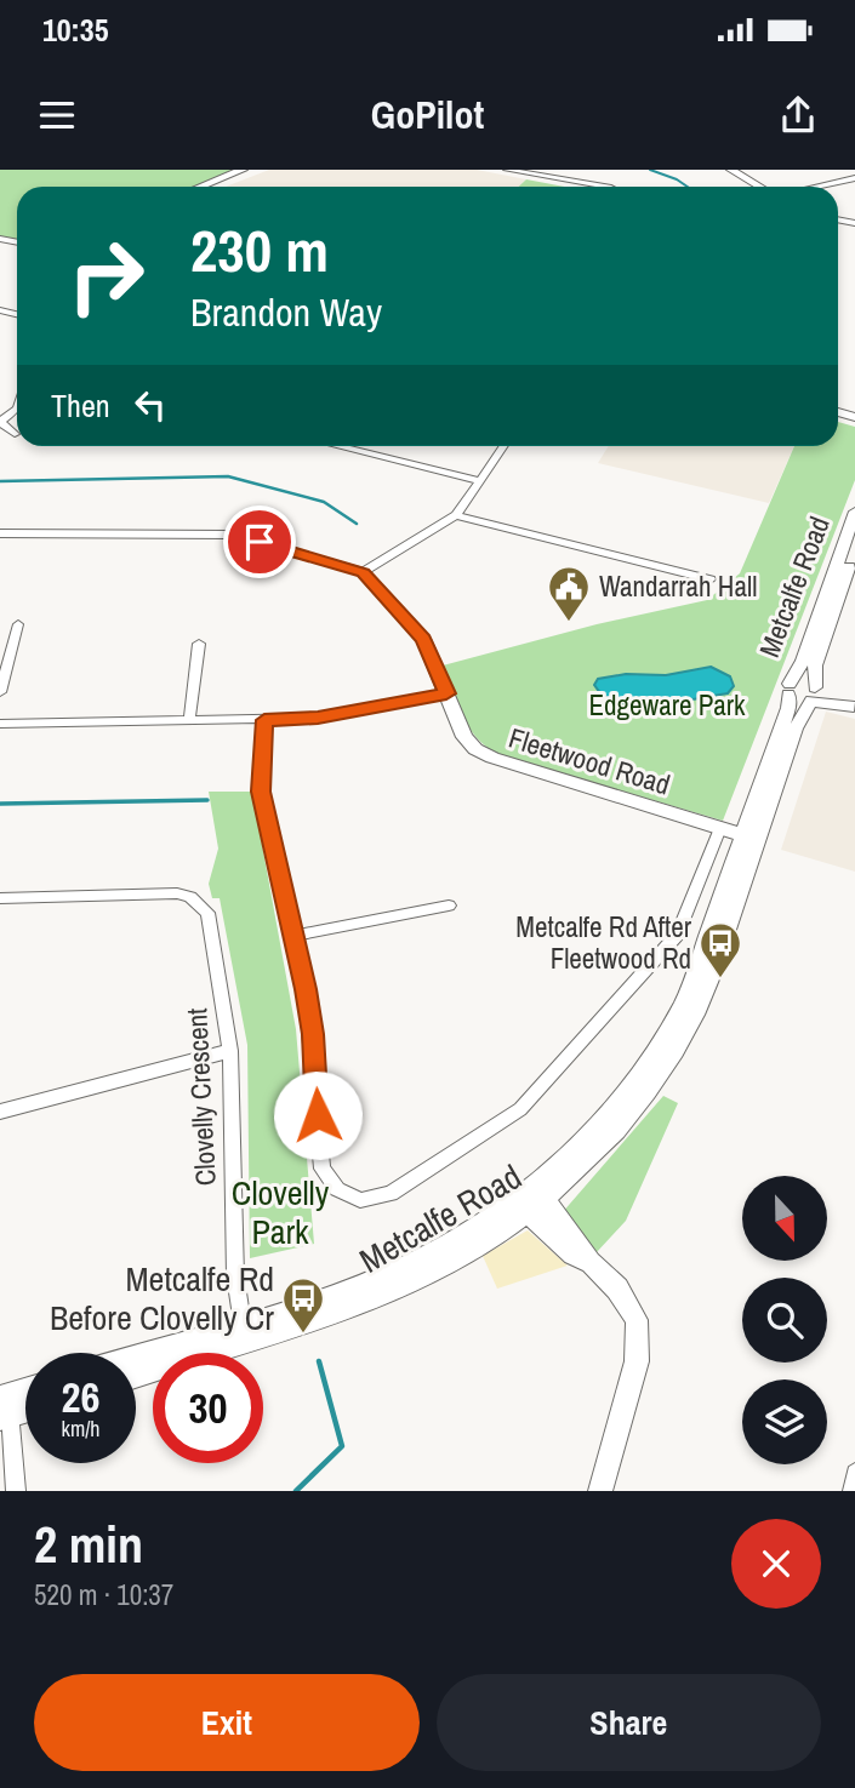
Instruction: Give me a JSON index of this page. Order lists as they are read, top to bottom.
{
  "streets": {
    "main road": ["Metcalfe Road", "Fleetwood Road"],
    "street": ["Clovelly Crescent"]
  },
  "crossings": [
    ["Metcalfe Road", "Fleetwood Road"],
    ["Metcalfe Road", "Clovelly Crescent"]
  ],
  "parks": ["Edgeware Park", "Clovelly Park"],
  "places": {
    "public building": ["Wandarrah Hall"],
    "bus stop": ["Metcalfe Rd After Fleetwood Rd", "Metcalfe Rd Before Clovelly Cr"]
  },
  "north": "bottom",
  "page": {
    "status": "10:35",
    "header": "GoPilot",
    "turn": ["230 m", "Brandon Way"],
    "then": "Then",
    "speed": "26 km/h",
    "limit": "30",
    "heading": ["2 min", "520 m · 10:37"],
    "buttons": ["Exit", "Share"]
  }
}
